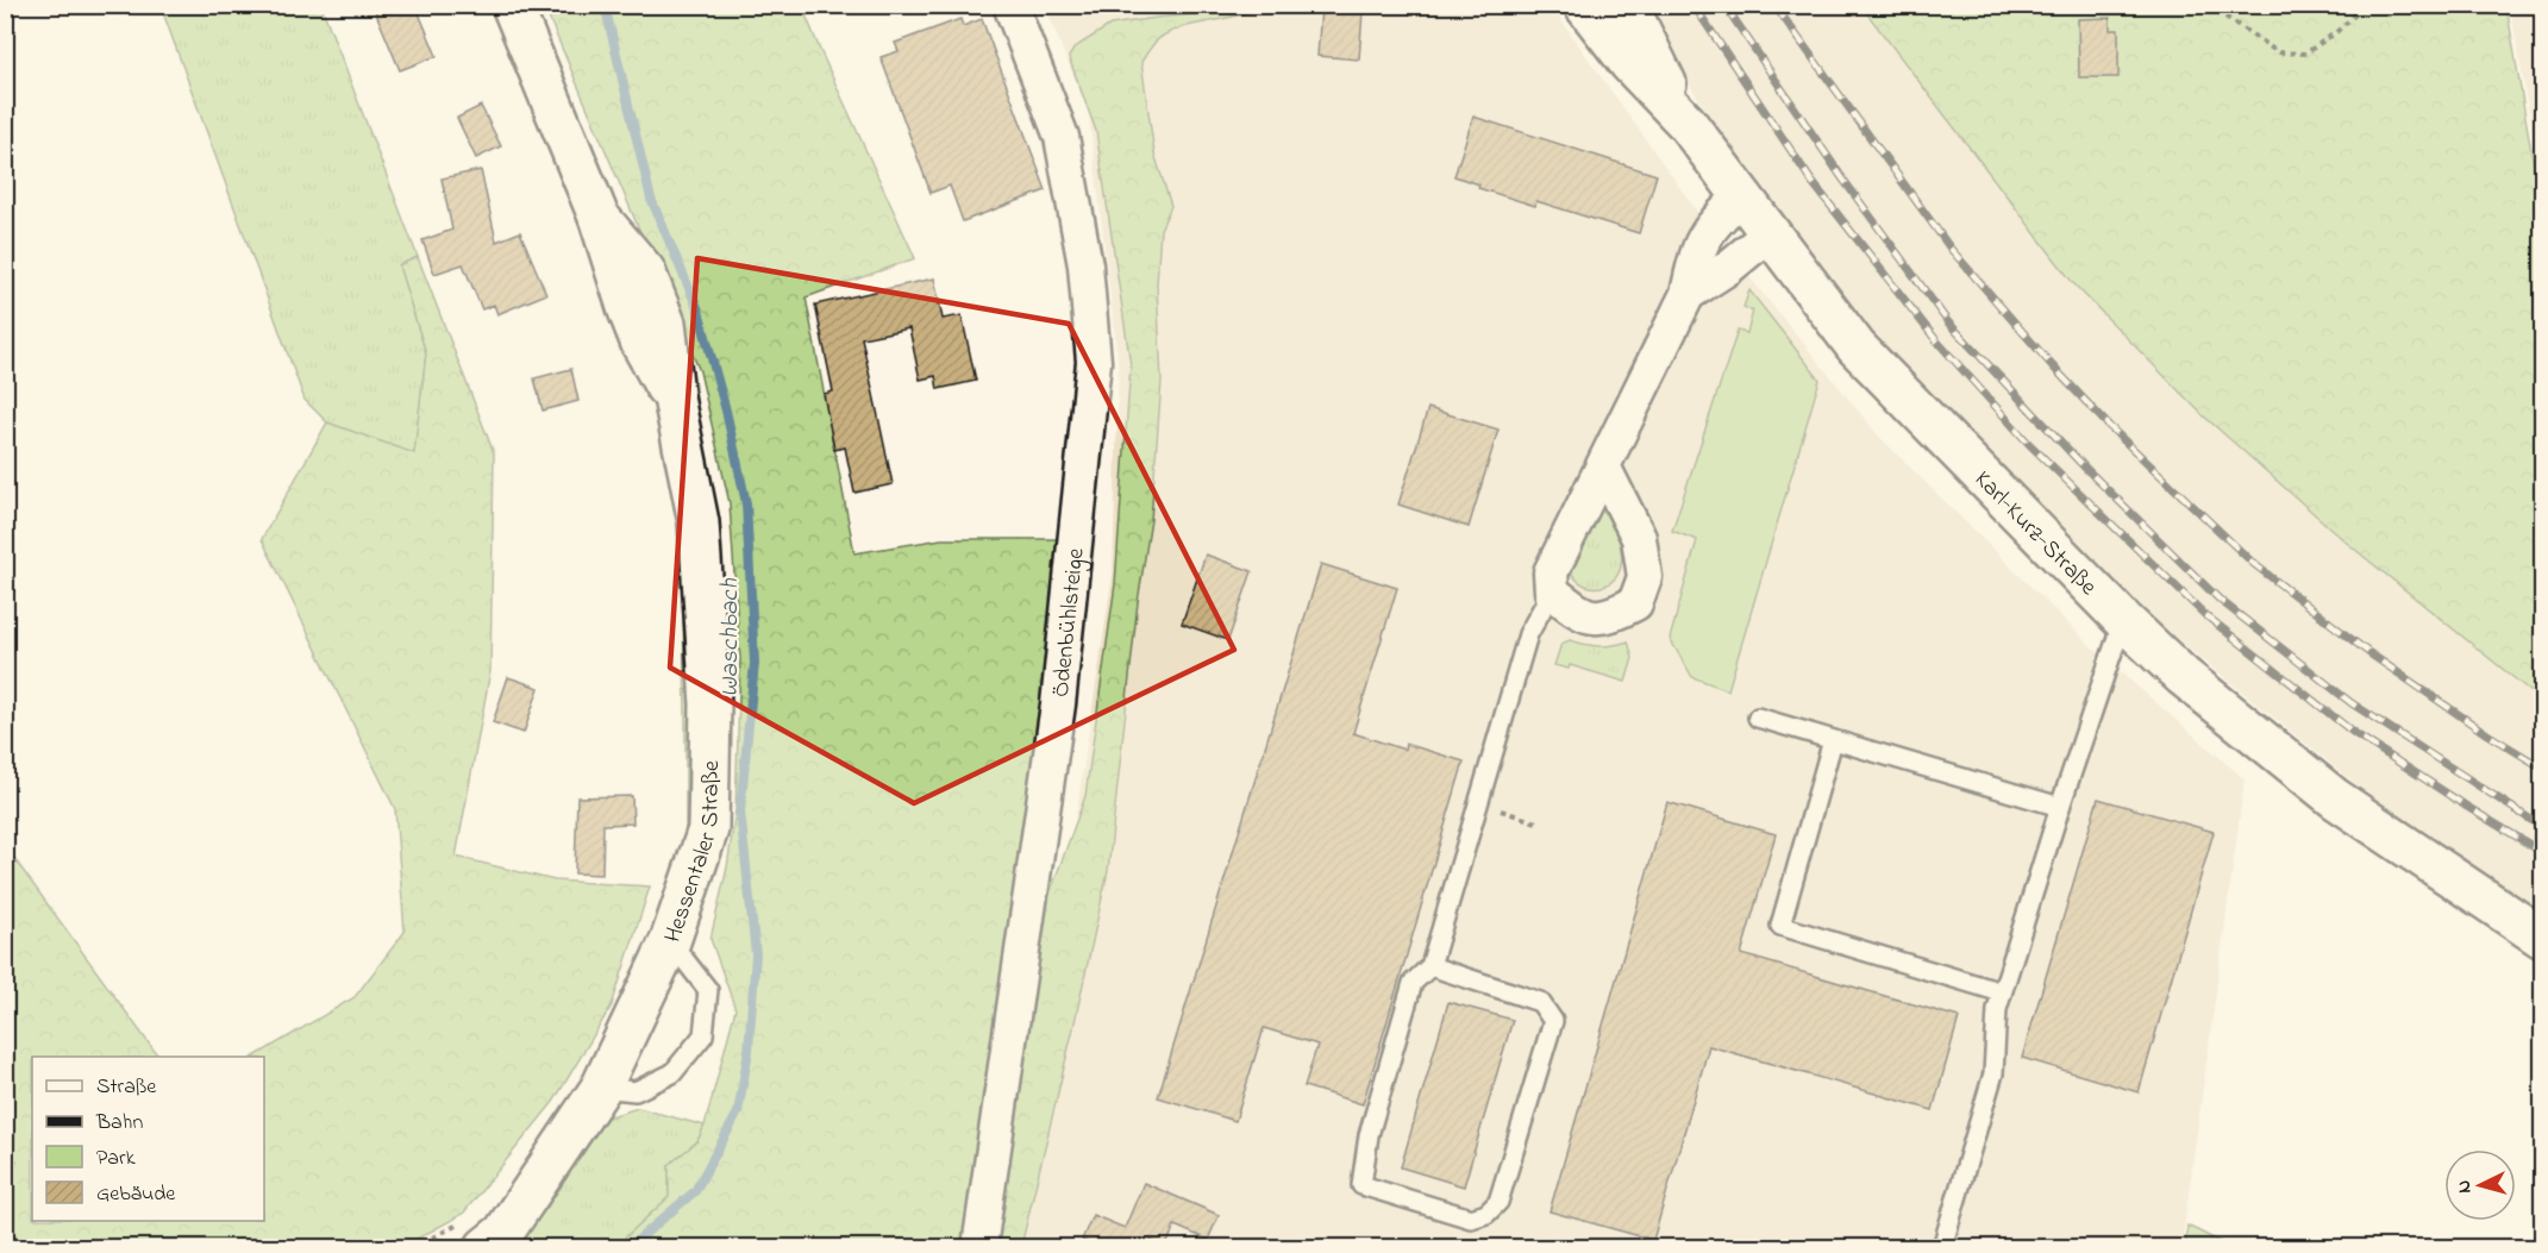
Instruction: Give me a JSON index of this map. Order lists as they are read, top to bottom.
{
  "streets": {
    "main road": ["Karl-Kurz-Straße", "Hessentaler Straße"],
    "street": ["Ödenbühlsteige"]
  },
  "water": ["Waschbach"],
  "legend": [
    "Straße",
    "Bahn",
    "Park",
    "Gebäude"
  ],
  "north": "left"
}
